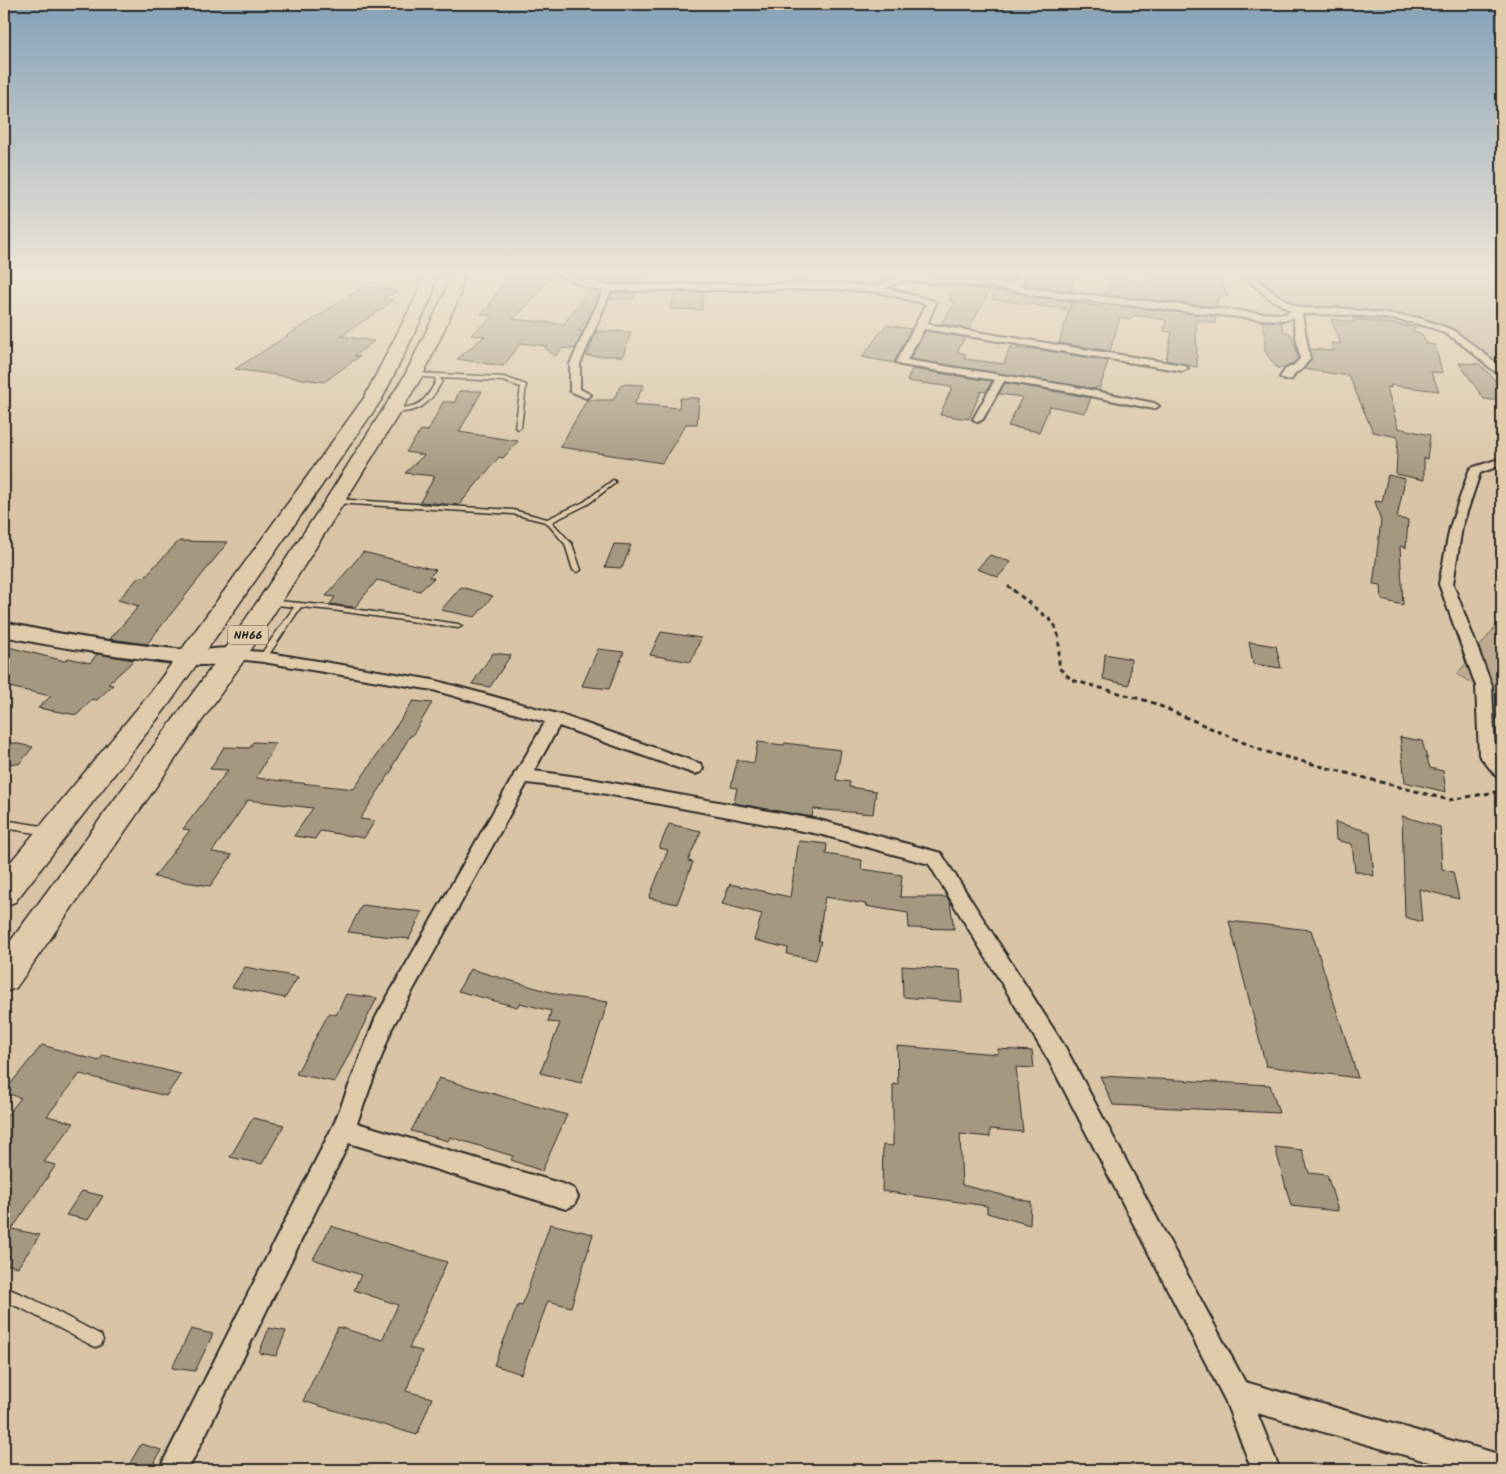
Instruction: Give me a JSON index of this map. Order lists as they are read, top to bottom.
{
  "streets": {
    "highway": ["NH66"]
  }
}
